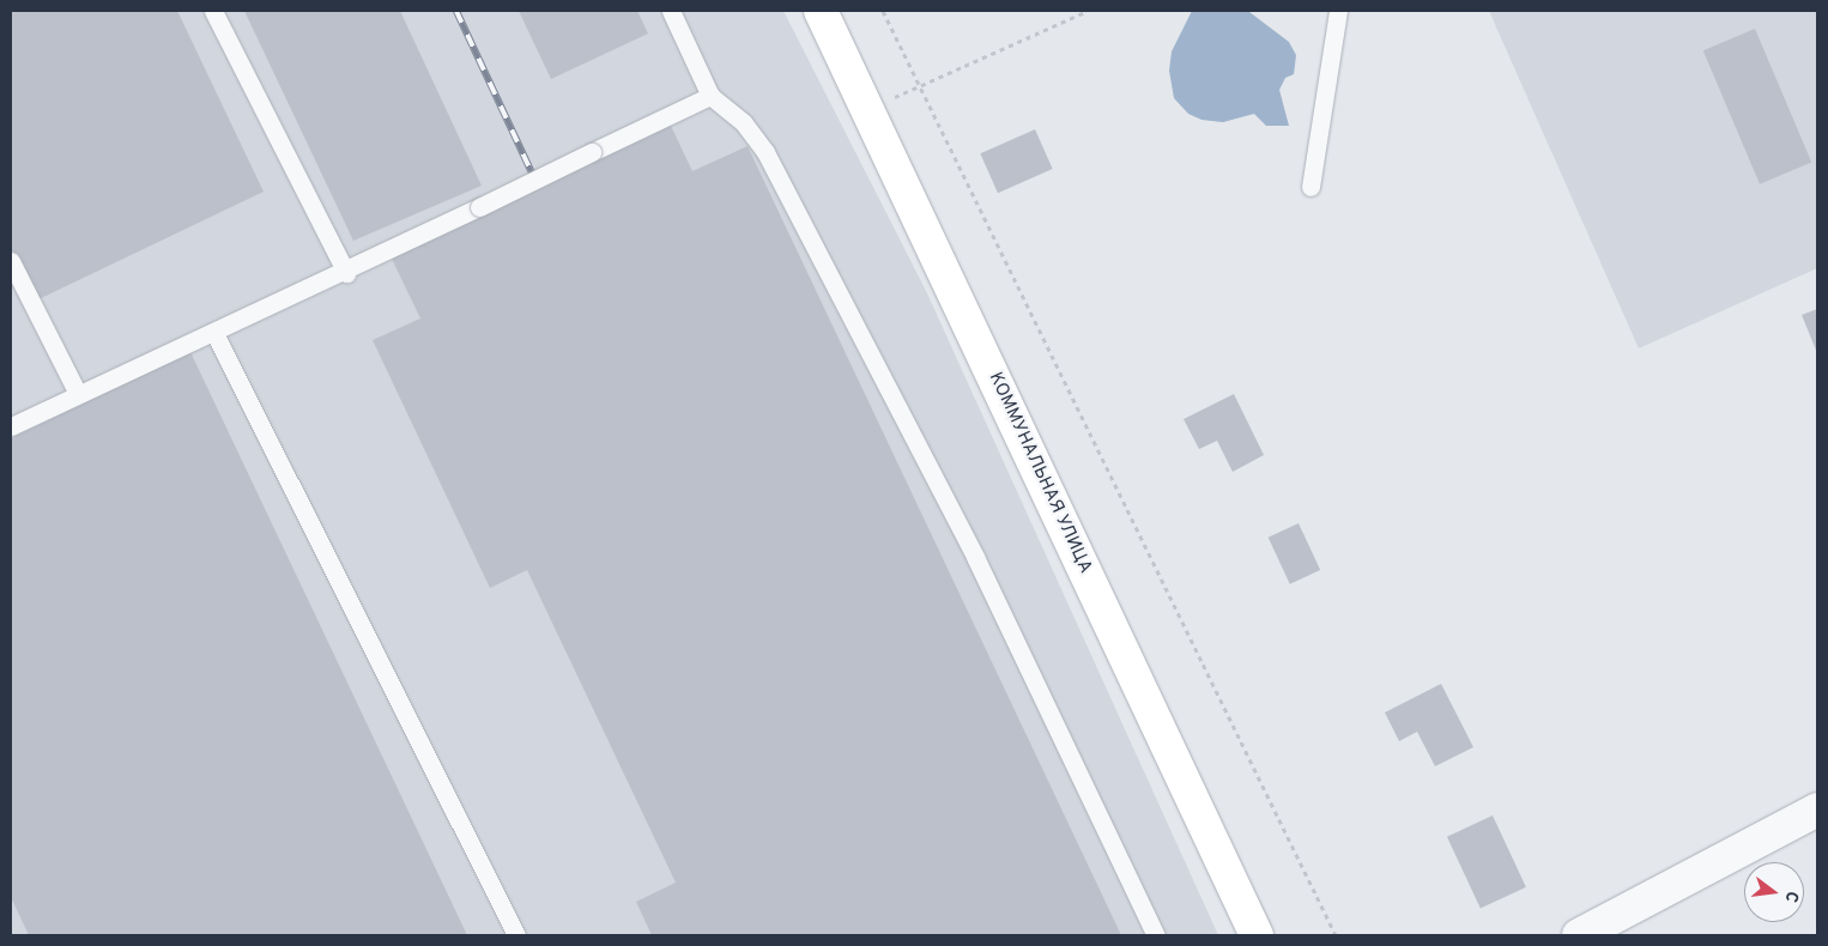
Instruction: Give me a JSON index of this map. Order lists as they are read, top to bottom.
{
  "streets": {
    "street": ["КОММУНАЛЬНАЯ УЛИЦА"]
  },
  "north": "right"
}
